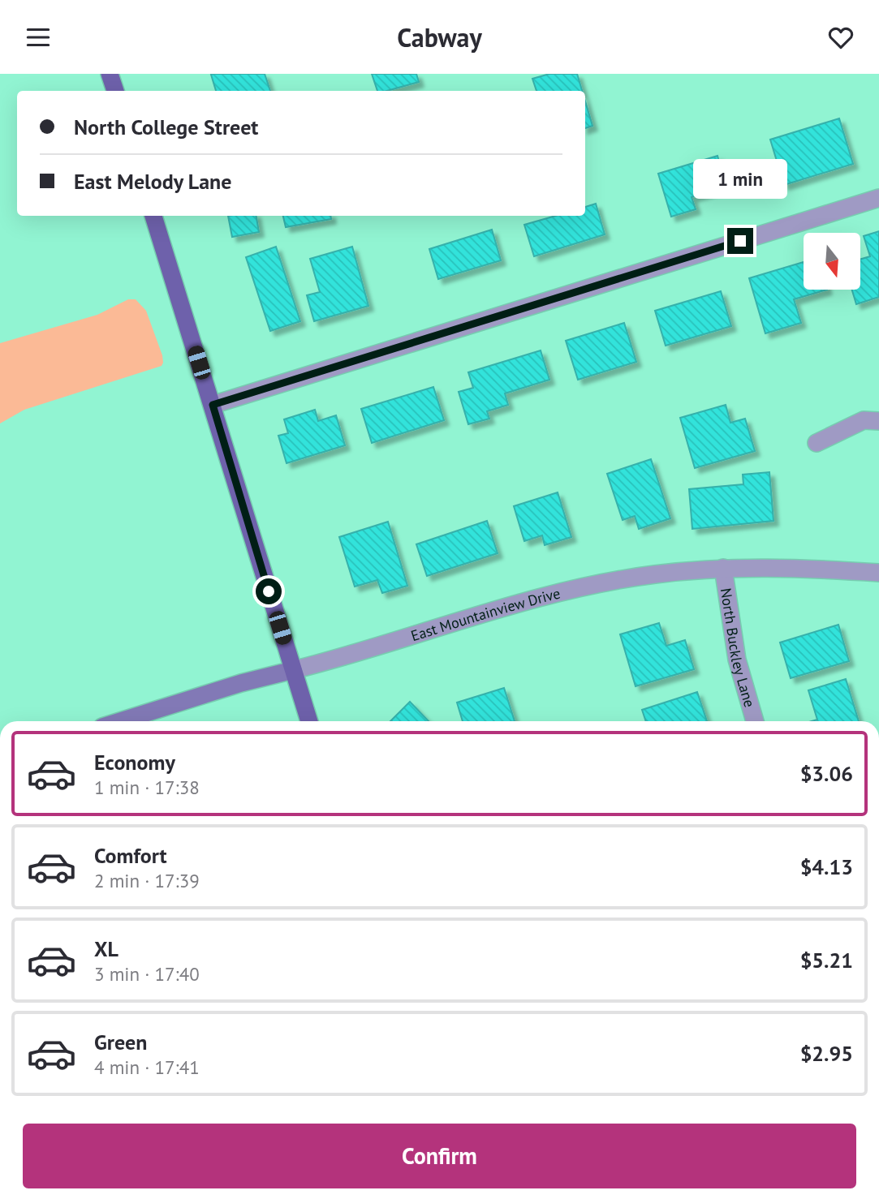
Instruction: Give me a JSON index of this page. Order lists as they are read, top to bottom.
{
  "streets": {
    "main road": ["East Mountainview Drive"],
    "street": ["North Buckley Lane"]
  },
  "crossings": [
    ["East Mountainview Drive", "North Buckley Lane"]
  ],
  "north": "bottom",
  "page": {
    "header": "Cabway",
    "banner": ["North College Street", "East Melody Lane"],
    "bubble": "1 min",
    "list": [
      {
        "name": "Economy",
        "note": "1 min · 17:38",
        "value": "$3.06"
      },
      {
        "name": "Comfort",
        "note": "2 min · 17:39",
        "value": "$4.13"
      },
      {
        "name": "XL",
        "note": "3 min · 17:40",
        "value": "$5.21"
      },
      {
        "name": "Green",
        "note": "4 min · 17:41",
        "value": "$2.95"
      }
    ],
    "buttons": "Confirm"
  }
}
